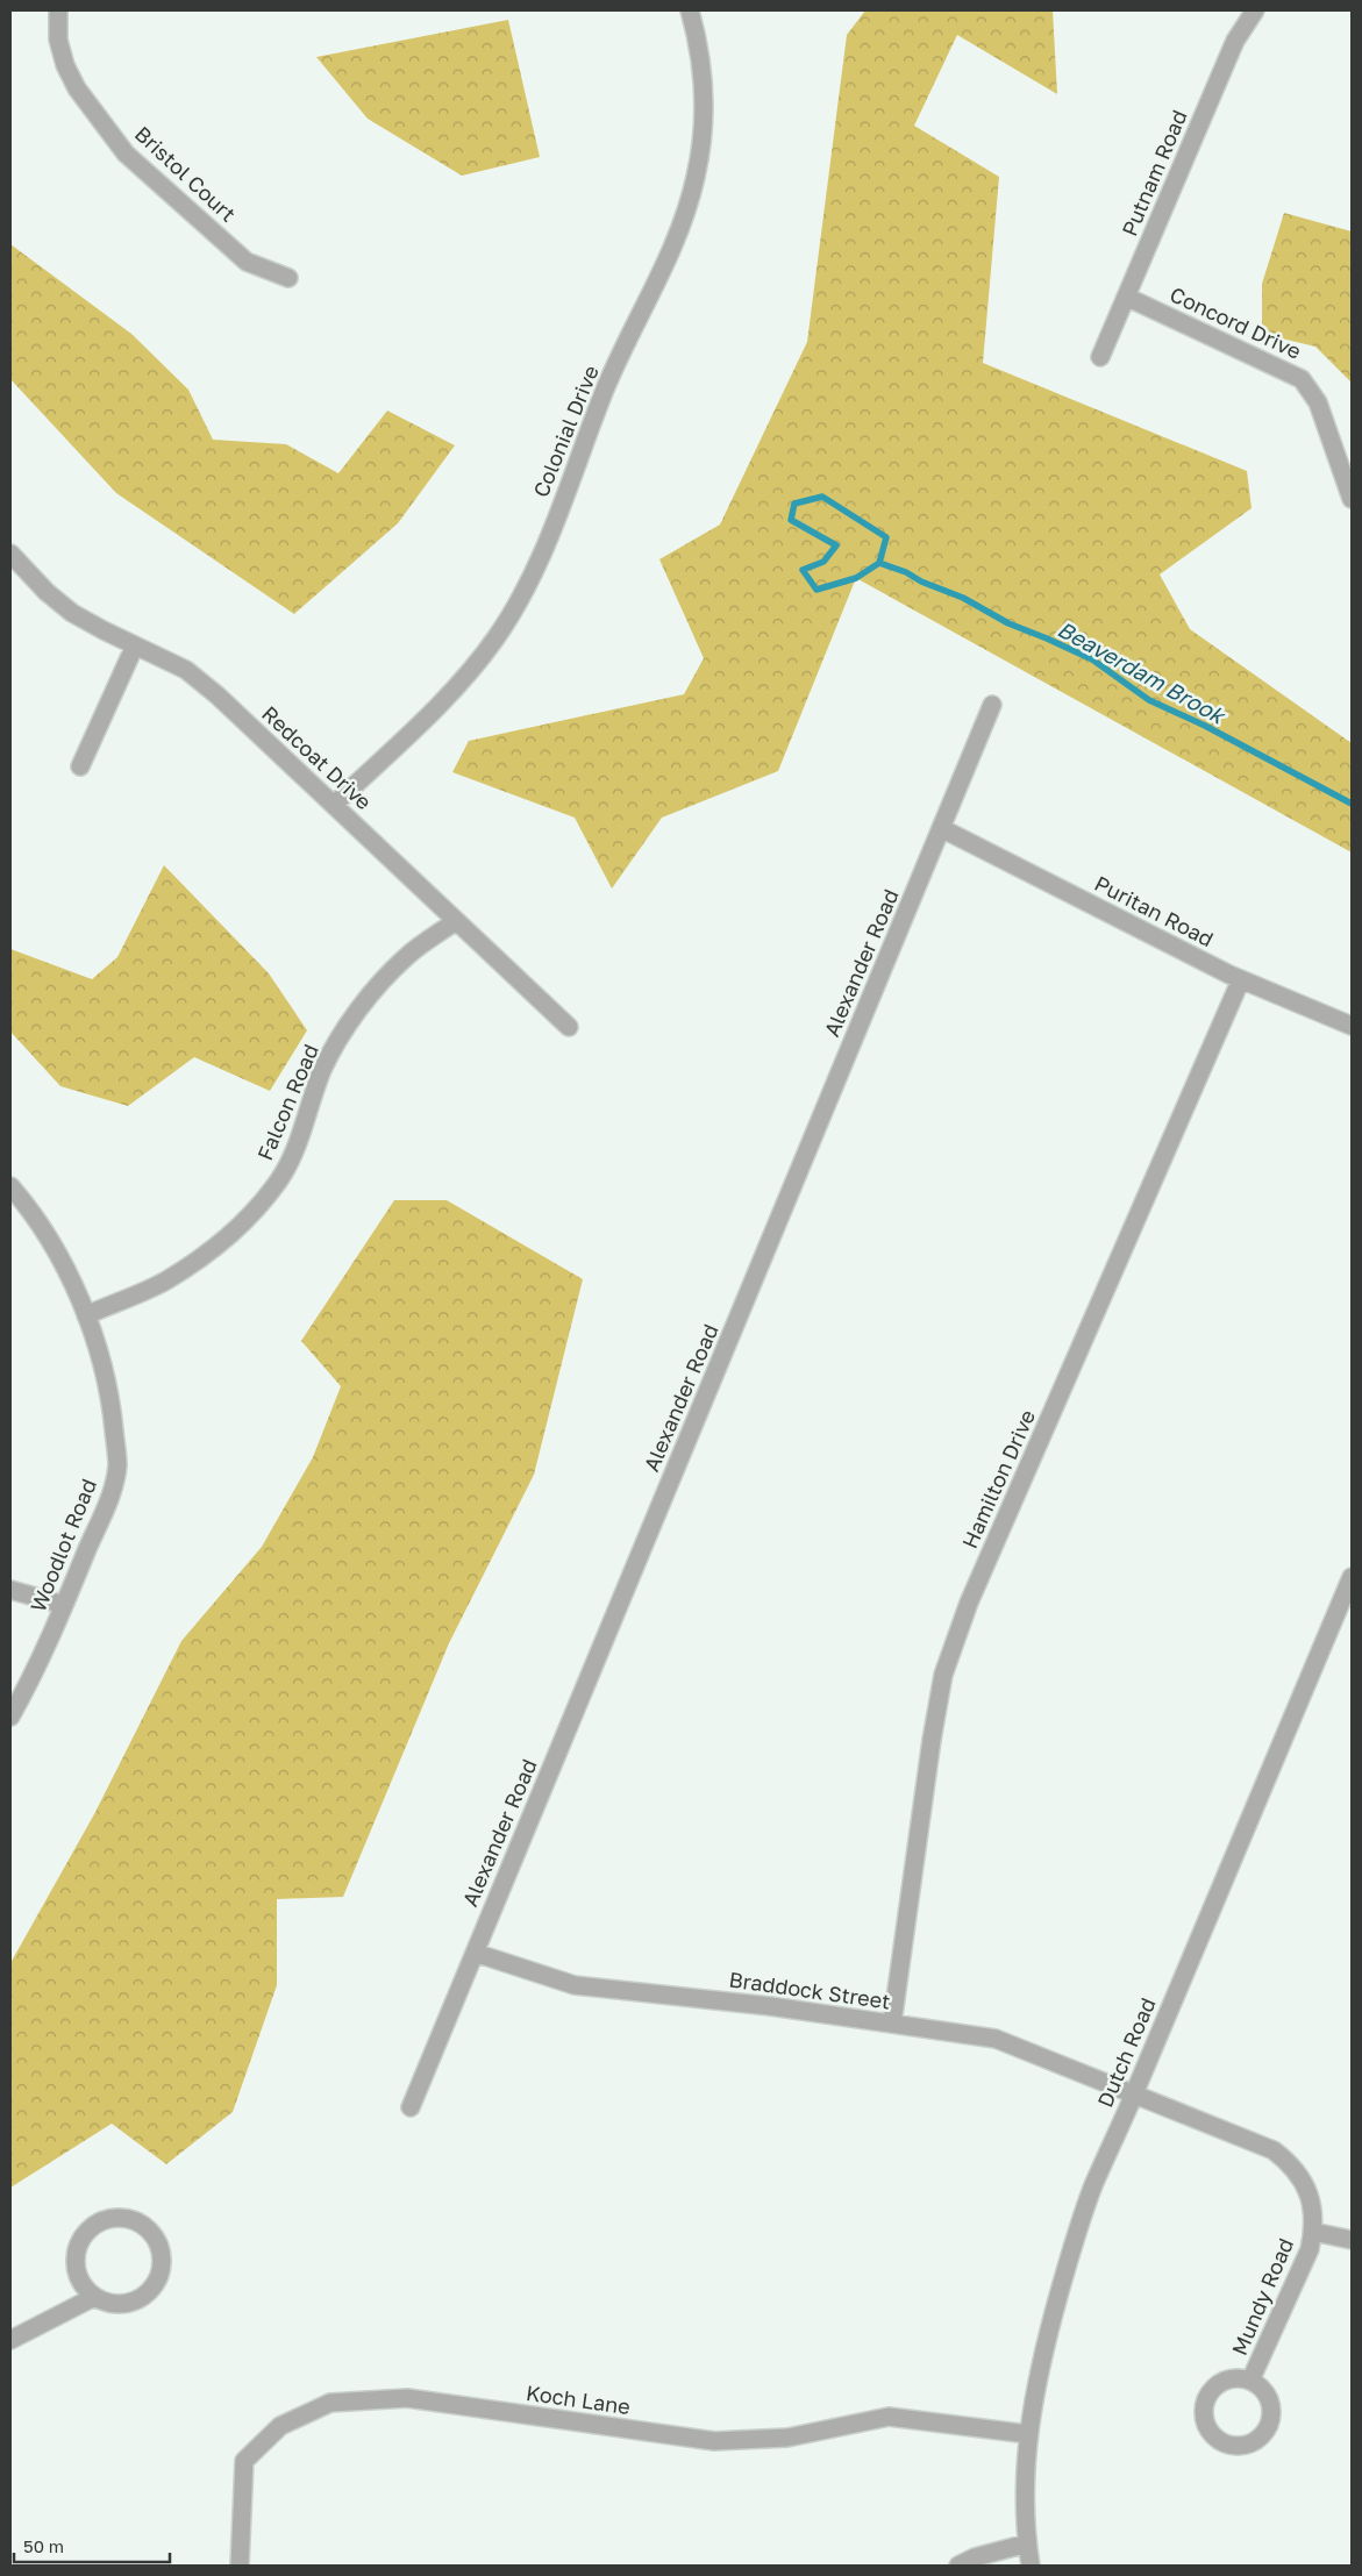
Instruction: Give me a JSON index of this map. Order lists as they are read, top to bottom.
{
  "streets": {
    "street": [
      "Putnam Road",
      "Bristol Court",
      "Concord Drive",
      "Colonial Drive",
      "Redcoat Drive",
      "Puritan Road",
      "Alexander Road",
      "Falcon Road",
      "Hamilton Drive",
      "Woodlot Road",
      "Braddock Street",
      "Dutch Road",
      "Mundy Road",
      "Koch Lane"
    ]
  },
  "crossings": [
    ["Putnam Road", "Concord Drive"],
    ["Colonial Drive", "Redcoat Drive"],
    ["Redcoat Drive", "Falcon Road"],
    ["Puritan Road", "Alexander Road"],
    ["Puritan Road", "Hamilton Drive"],
    ["Alexander Road", "Braddock Street"],
    ["Falcon Road", "Woodlot Road"],
    ["Hamilton Drive", "Braddock Street"],
    ["Braddock Street", "Dutch Road"],
    ["Braddock Street", "Mundy Road"],
    ["Dutch Road", "Mundy Road"],
    ["Dutch Road", "Koch Lane"]
  ],
  "water": ["Beaverdam Brook"],
  "scale_bar": "50 m"
}
